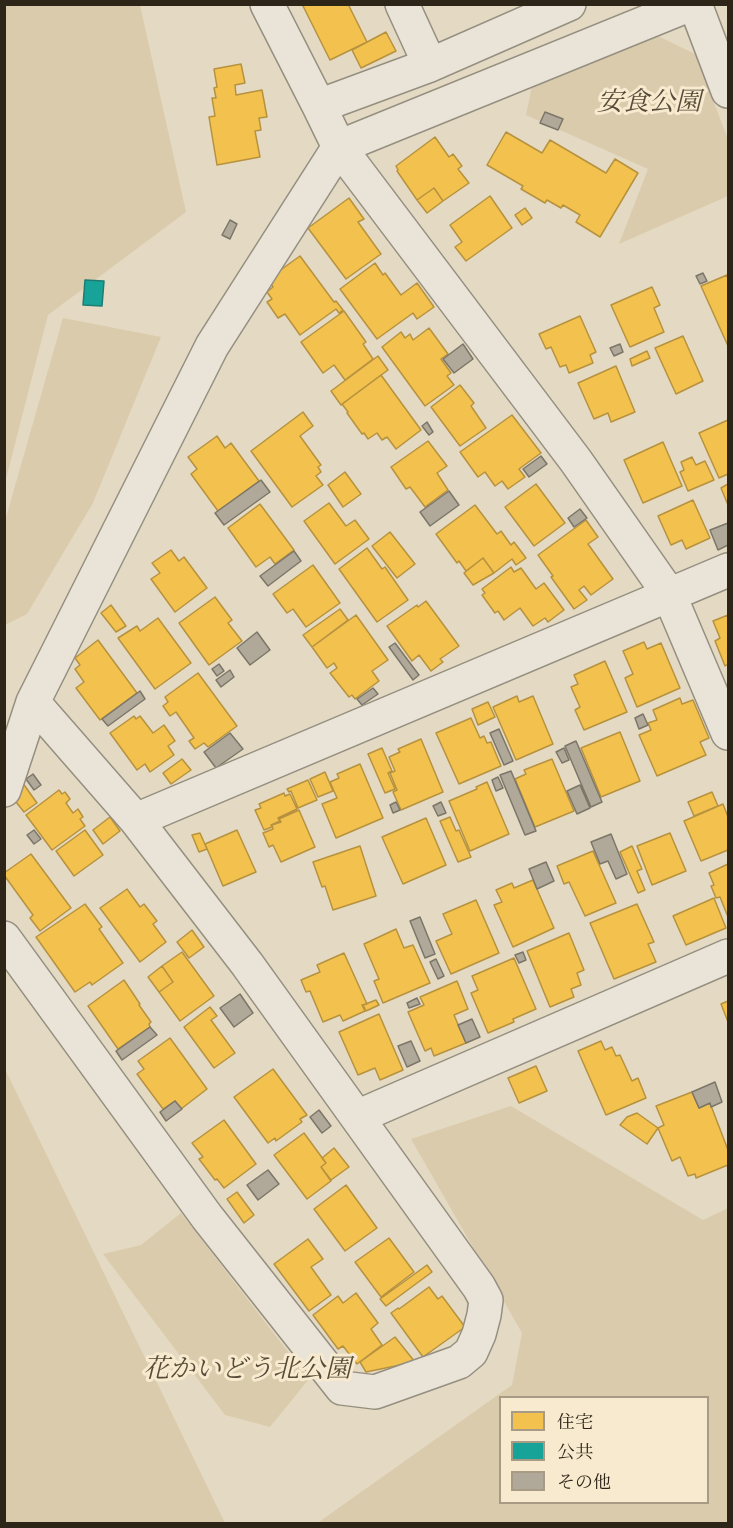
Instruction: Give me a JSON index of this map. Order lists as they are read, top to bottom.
{
  "parks": ["安食公園", "花かいどう北公園"],
  "legend": ["住宅", "公共", "その他"]
}
